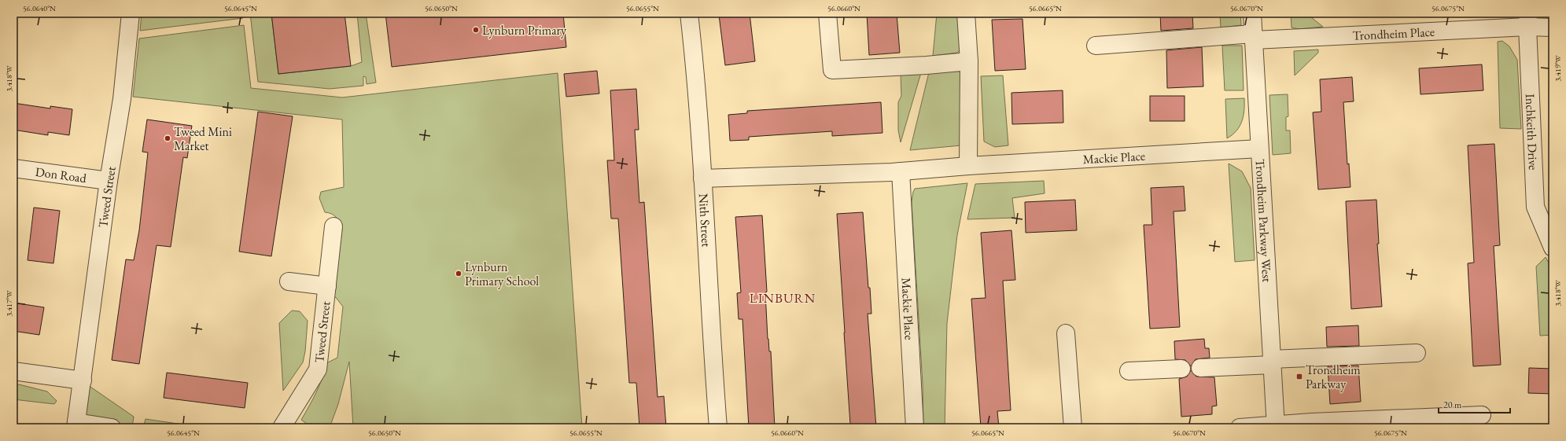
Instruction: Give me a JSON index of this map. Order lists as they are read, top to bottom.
{
  "streets": {
    "street": [
      "Trondheim Place",
      "Inchkeith Drive",
      "Mackie Place",
      "Don Road",
      "Tweed Street",
      "Nith Street",
      "Trondheim Parkway West"
    ]
  },
  "crossings": [
    ["Trondheim Place", "Inchkeith Drive"],
    ["Trondheim Place", "Trondheim Parkway West"],
    ["Mackie Place", "Nith Street"],
    ["Mackie Place", "Trondheim Parkway West"],
    ["Don Road", "Tweed Street"]
  ],
  "districts": ["LINBURN"],
  "places": {
    "other": ["Lynburn Primary", "Tweed Mini Market", "Lynburn Primary School"],
    "transit": ["Trondheim Parkway"]
  },
  "scale_bar": "20 m",
  "coordinates": [
    "56.0640°N",
    "56.0645°N",
    "56.0650°N",
    "56.0655°N",
    "56.0660°N",
    "56.0665°N",
    "56.0670°N",
    "56.0675°N",
    "3.419°W",
    "3.418°W",
    "3.417°W"
  ]
}
